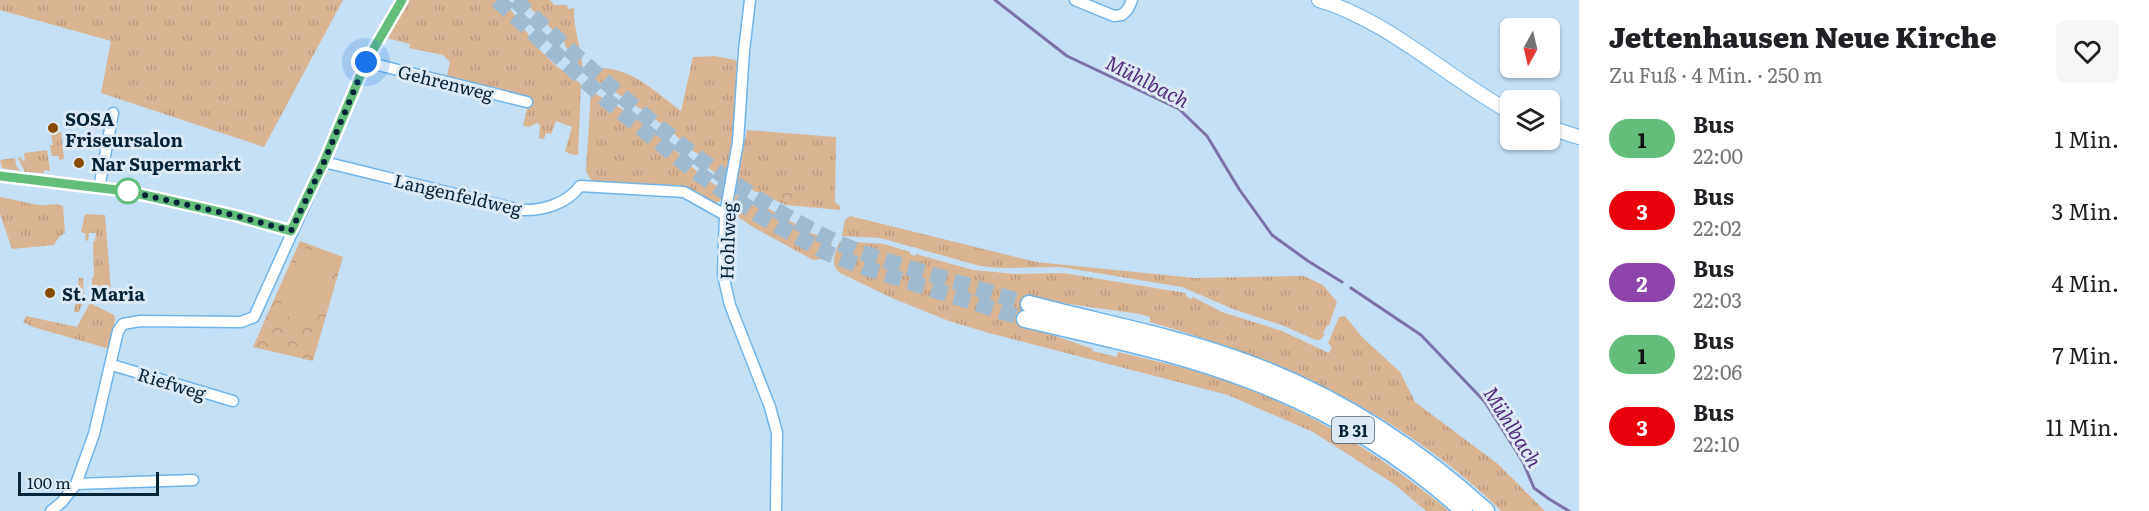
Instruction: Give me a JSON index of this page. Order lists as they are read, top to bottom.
{
  "streets": {
    "highway": ["B 31"],
    "street": [
      "Gehrenweg",
      "Langenfeldweg",
      "Hohlweg",
      "Riefweg"
    ]
  },
  "crossings": [
    ["Langenfeldweg", "Hohlweg"]
  ],
  "water": ["Mühlbach"],
  "places": ["SOSA Friseursalon", "Nar Supermarkt", "St. Maria"],
  "lines": ["bus line 1"],
  "scale_bar": "100 m",
  "north": "bottom",
  "page": {
    "heading": ["Jettenhausen Neue Kirche", "Zu Fuß · 4 Min. · 250 m"],
    "list": [
      {
        "mark": "1",
        "name": "Bus",
        "note": "22:00",
        "value": "1 Min."
      },
      {
        "mark": "3",
        "name": "Bus",
        "note": "22:02",
        "value": "3 Min."
      },
      {
        "mark": "2",
        "name": "Bus",
        "note": "22:03",
        "value": "4 Min."
      },
      {
        "mark": "1",
        "name": "Bus",
        "note": "22:06",
        "value": "7 Min."
      },
      {
        "mark": "3",
        "name": "Bus",
        "note": "22:10",
        "value": "11 Min."
      }
    ],
    "scale": "100 m"
  }
}
